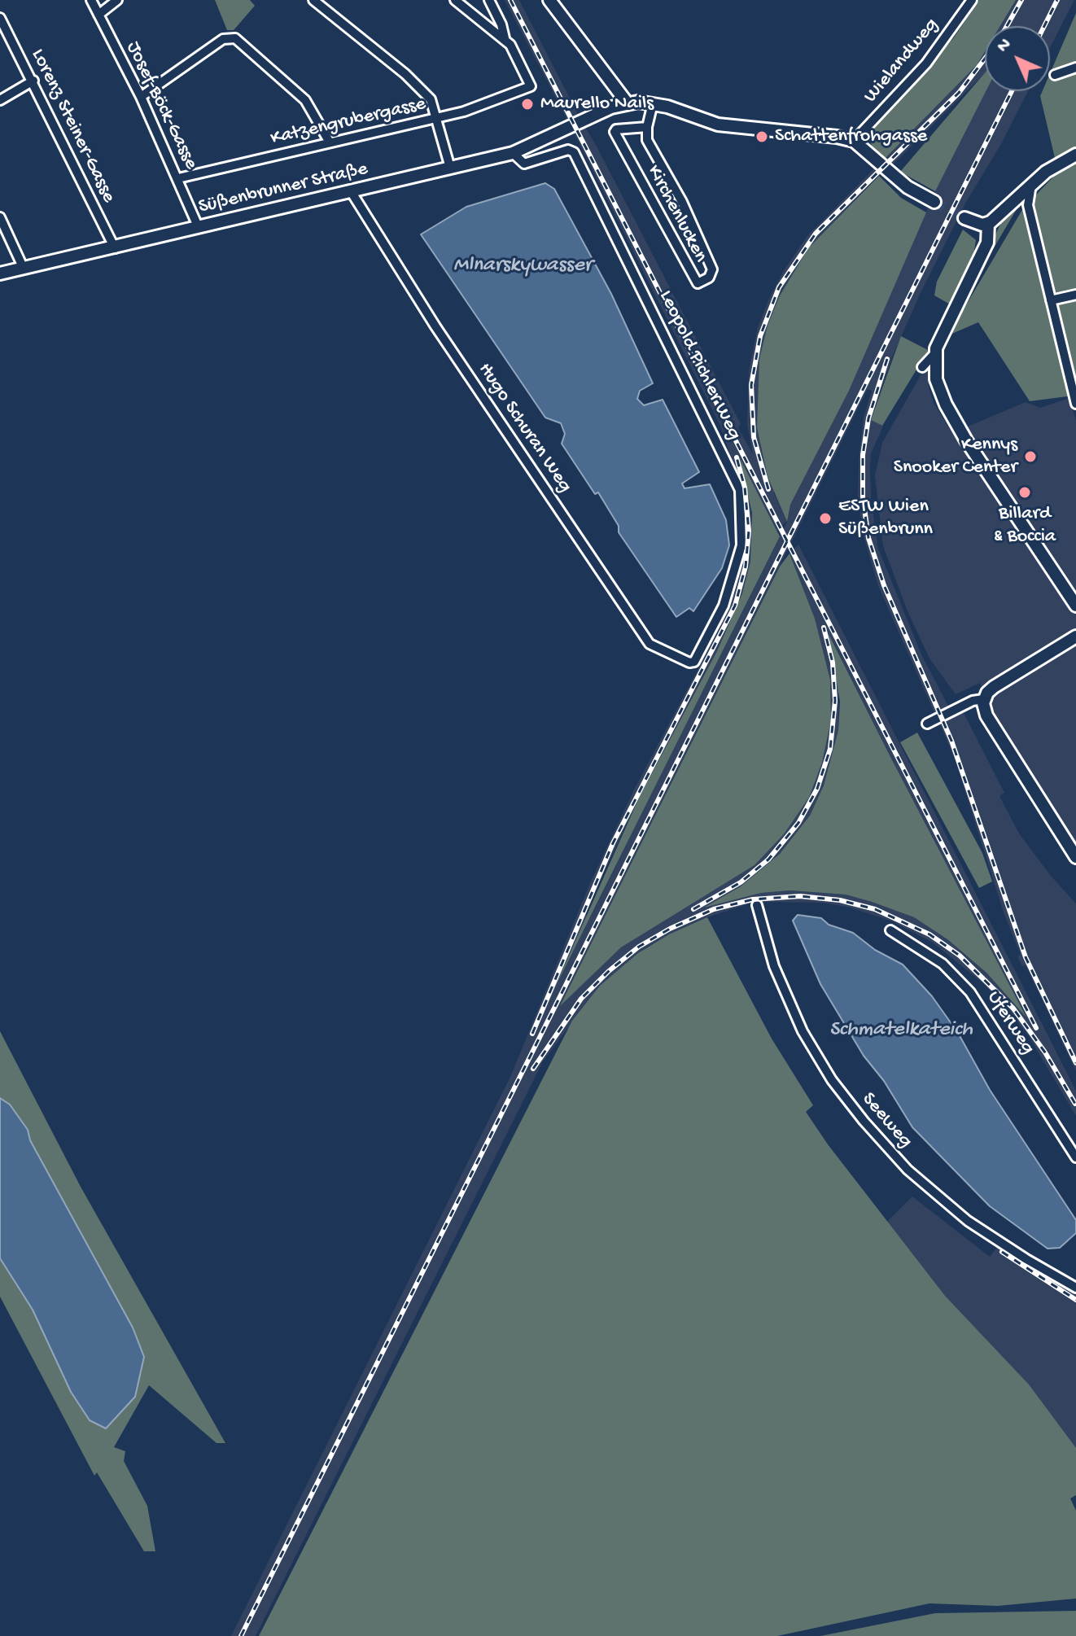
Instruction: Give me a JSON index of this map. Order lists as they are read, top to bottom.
{
  "streets": {
    "street": [
      "Wielandweg",
      "Josef-Böck-Gasse",
      "Katzengrubergasse",
      "Lorenz Steiner-Gasse",
      "Süßenbrunner Straße",
      "Kirchenlucken",
      "Leopold Pichler Weg",
      "Hugo Schuran Weg",
      "Uferweg",
      "Seeweg"
    ]
  },
  "crossings": [
    ["Josef-Böck-Gasse", "Katzengrubergasse"],
    ["Josef-Böck-Gasse", "Süßenbrunner Straße"],
    ["Lorenz Steiner-Gasse", "Süßenbrunner Straße"],
    ["Süßenbrunner Straße", "Leopold Pichler Weg"],
    ["Süßenbrunner Straße", "Hugo Schuran Weg"],
    ["Leopold Pichler Weg", "Hugo Schuran Weg"]
  ],
  "water": ["Mlnarskywasser", "Schmatelkateich"],
  "places": [
    "Maurello Nails",
    "Schattenfrohgasse",
    "Kennys Snooker Center",
    "Billard & Boccia",
    "ESTW Wien Süßenbrunn"
  ],
  "north": "top left"
}
